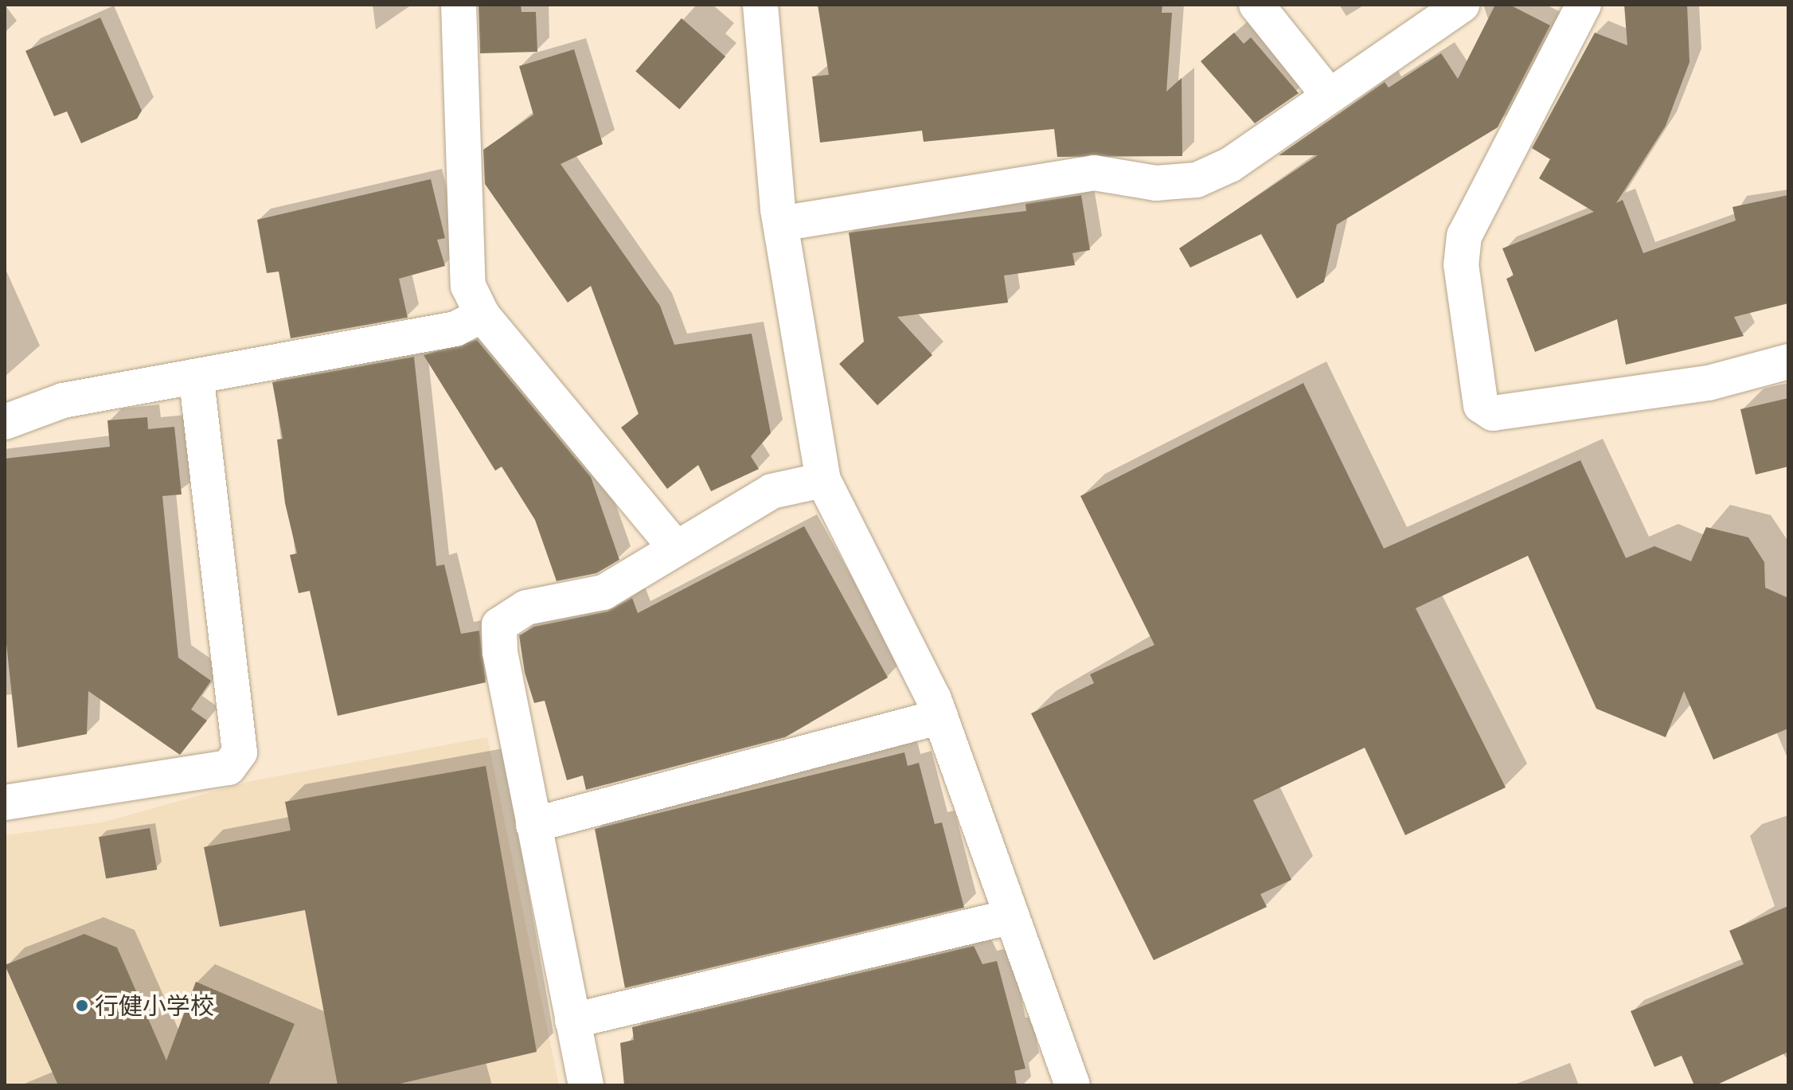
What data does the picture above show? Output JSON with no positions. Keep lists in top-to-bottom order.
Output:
{
  "places": ["行健小学校"]
}
